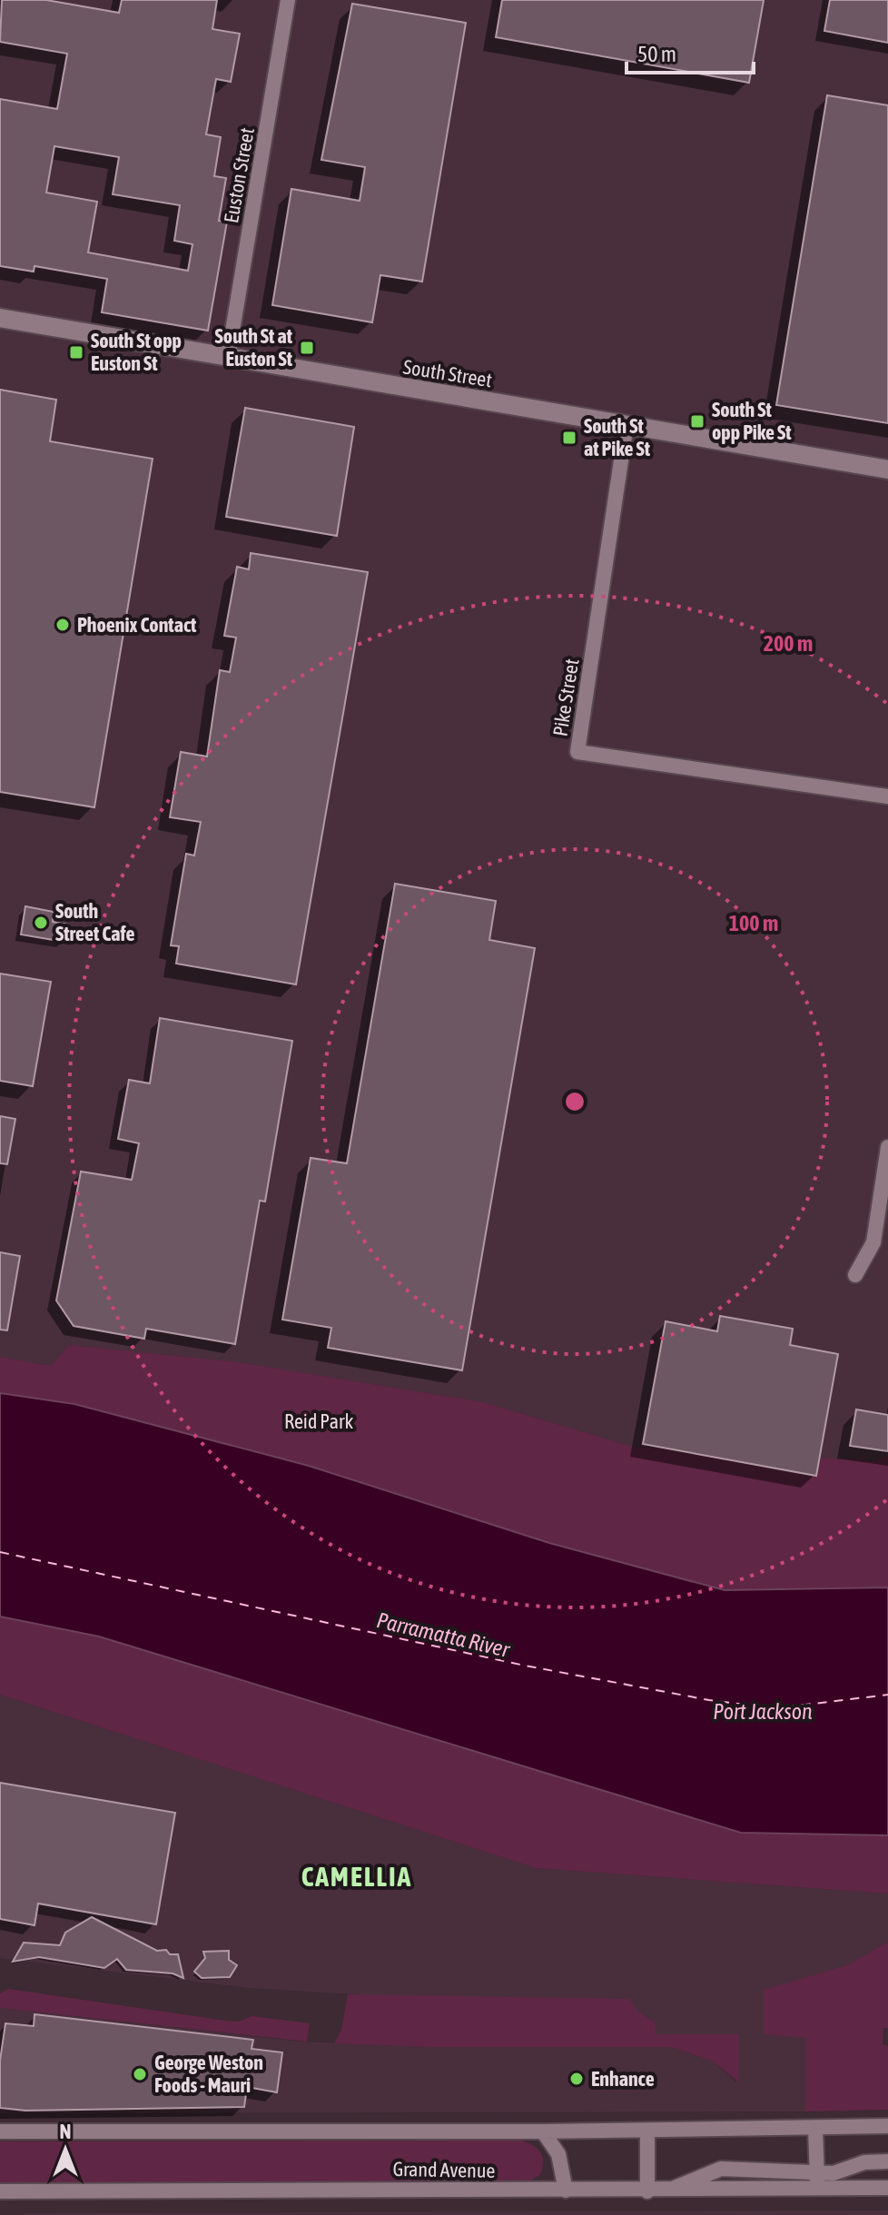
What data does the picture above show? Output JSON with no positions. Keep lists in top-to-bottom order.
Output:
{
  "streets": {
    "street": [
      "Euston Street",
      "South Street",
      "Pike Street",
      "Grand Avenue"
    ]
  },
  "crossings": [
    ["Euston Street", "South Street"],
    ["South Street", "Pike Street"]
  ],
  "districts": ["CAMELLIA"],
  "water": ["Parramatta River", "Port Jackson"],
  "parks": ["Reid Park"],
  "places": {
    "transit": [
      "South St at Euston St",
      "South St opp Euston St",
      "South St opp Pike St",
      "South St at Pike St"
    ],
    "other": [
      "Phoenix Contact",
      "South Street Cafe",
      "George Weston Foods - Mauri",
      "Enhance"
    ]
  },
  "scale_bar": "50 m",
  "north": "top",
  "rings": ["200 m", "100 m"]
}
